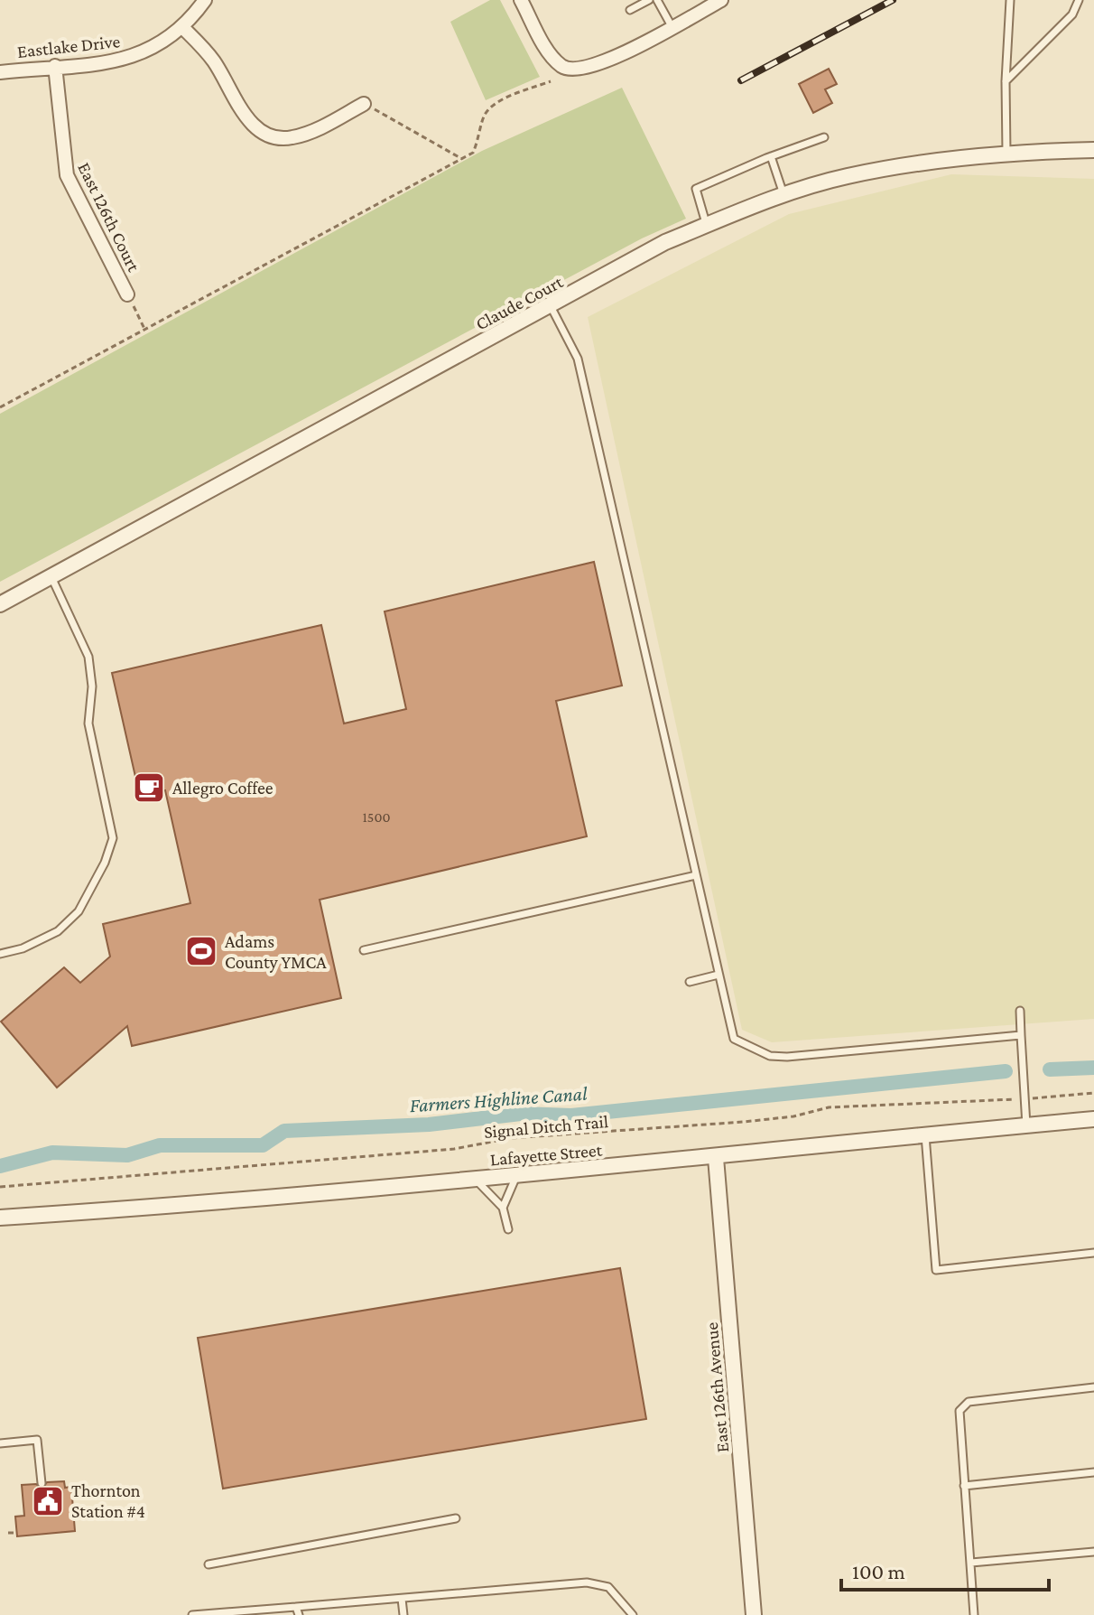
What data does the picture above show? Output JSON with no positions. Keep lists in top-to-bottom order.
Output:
{
  "streets": {
    "street": [
      "Eastlake Drive",
      "East 126th Court",
      "Claude Court",
      "Lafayette Street",
      "East 126th Avenue"
    ],
    "path": ["Signal Ditch Trail"]
  },
  "crossings": [
    ["Eastlake Drive", "East 126th Court"],
    ["Lafayette Street", "East 126th Avenue"]
  ],
  "water": ["Farmers Highline Canal"],
  "places": {
    "cafe": ["Allegro Coffee"],
    "sports": ["Adams County YMCA"],
    "public building": ["Thornton Station #4"]
  },
  "house_numbers": ["1500"],
  "scale_bar": "100 m"
}
